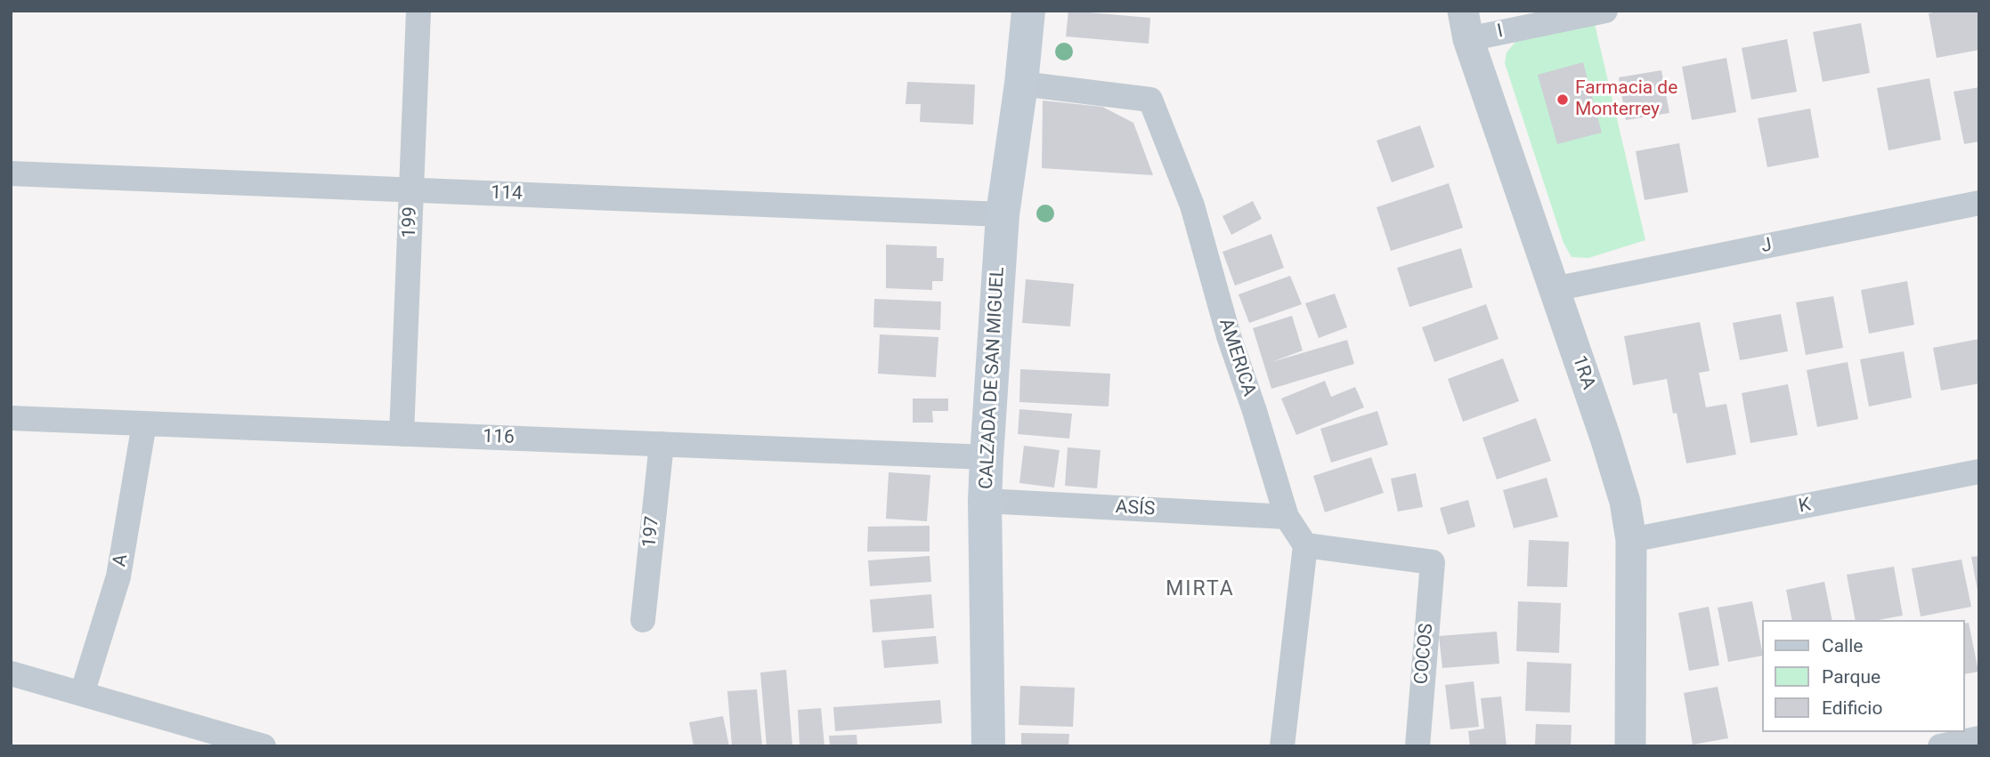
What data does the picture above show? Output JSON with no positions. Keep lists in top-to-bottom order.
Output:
{
  "streets": {
    "main road": ["CALZADA DE SAN MIGUEL"],
    "street": [
      "I",
      "114",
      "199",
      "J",
      "AMERICA",
      "1RA",
      "116",
      "K",
      "ASÍS",
      "197",
      "A",
      "COCOS"
    ]
  },
  "crossings": [
    ["I", "1RA"],
    ["114", "199"],
    ["114", "CALZADA DE SAN MIGUEL"],
    ["199", "116"],
    ["J", "1RA"],
    ["AMERICA", "CALZADA DE SAN MIGUEL"],
    ["AMERICA", "ASÍS"],
    ["AMERICA", "COCOS"],
    ["1RA", "K"],
    ["CALZADA DE SAN MIGUEL", "116"],
    ["CALZADA DE SAN MIGUEL", "ASÍS"],
    ["116", "197"],
    ["116", "A"]
  ],
  "districts": ["MIRTA"],
  "places": ["Farmacia de Monterrey"],
  "legend": ["Calle", "Parque", "Edificio"]
}
